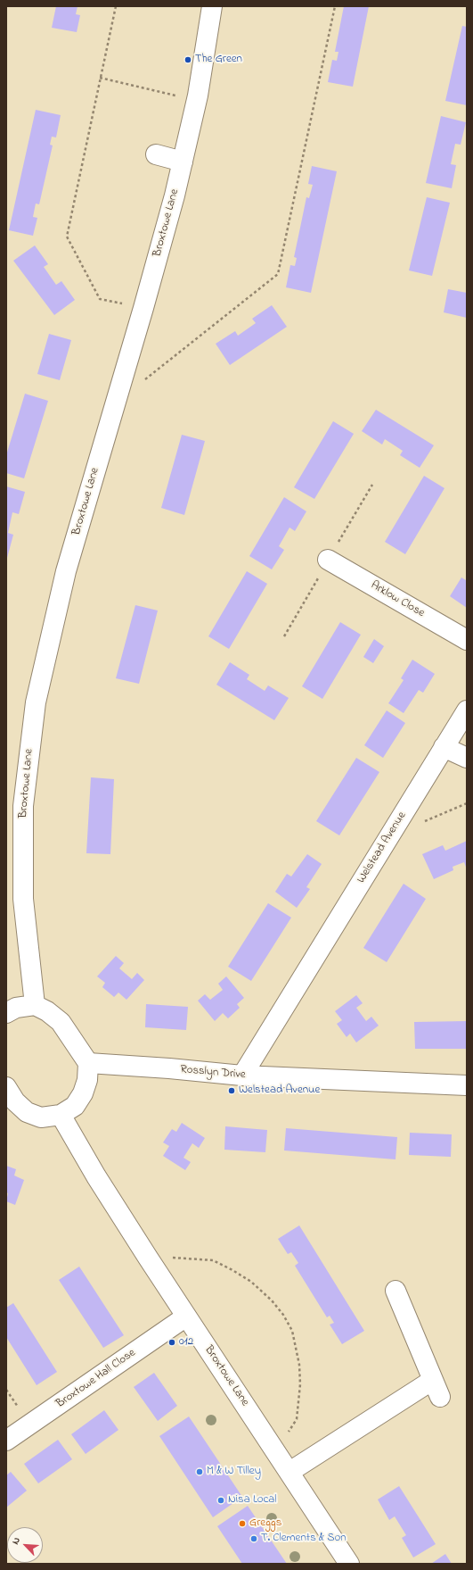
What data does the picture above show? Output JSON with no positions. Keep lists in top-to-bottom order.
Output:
{
  "streets": {
    "main road": [
      "Broxtowe Lane",
      "Arklow Close",
      "Welstead Avenue",
      "Rosslyn Drive",
      "Broxtowe Hall Close"
    ]
  },
  "crossings": [
    ["Broxtowe Lane", "Broxtowe Hall Close"],
    ["Welstead Avenue", "Rosslyn Drive"]
  ],
  "places": [
    "The Green",
    "Welstead Avenue",
    "012",
    "M & W Tilley",
    "Nisa Local",
    "Greggs",
    "T. Clements & Son"
  ],
  "north": "top left"
}
